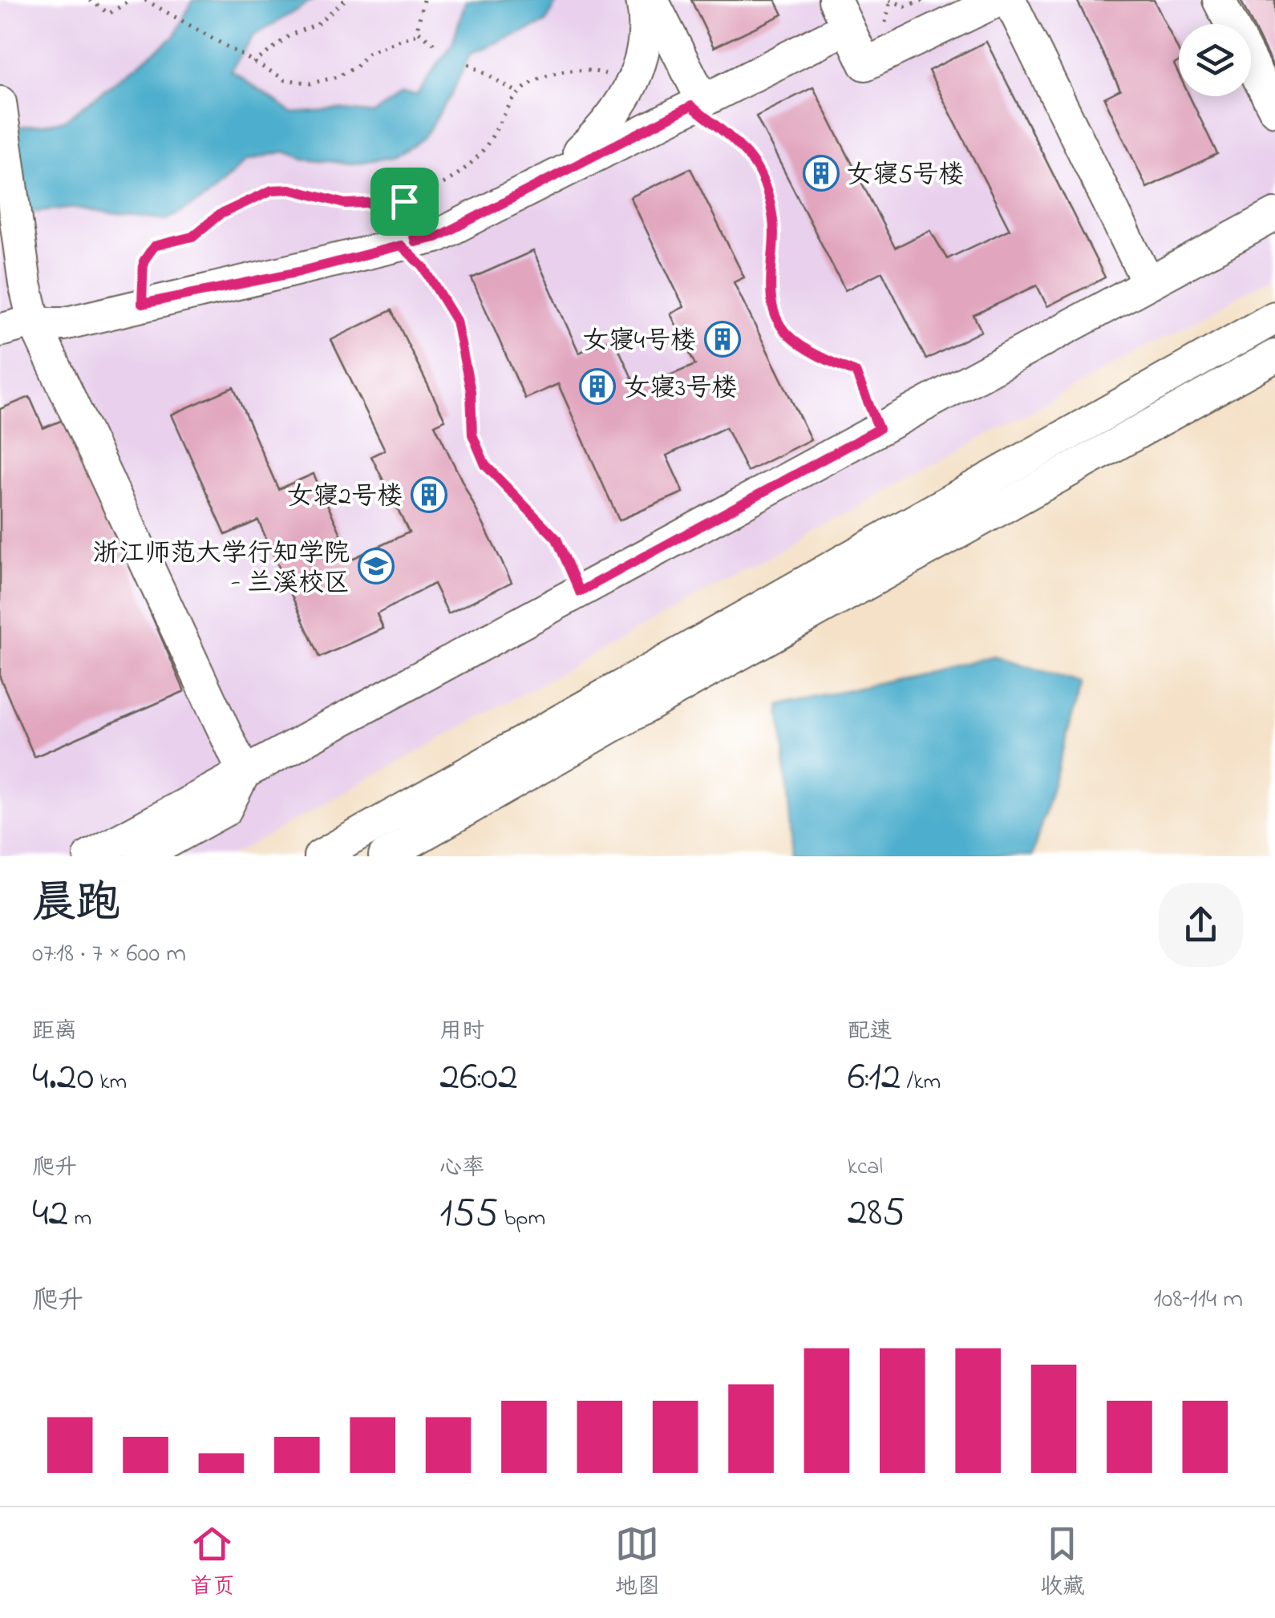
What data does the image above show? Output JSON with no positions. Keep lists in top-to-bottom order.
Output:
{
  "places": {
    "building": [
      "女寝5号楼",
      "女寝4号楼",
      "女寝3号楼",
      "女寝2号楼"
    ],
    "school or university": ["浙江师范大学行知学院 - 兰溪校区"]
  },
  "page": {
    "heading": ["晨跑", "07:18 · 7 × 600 m"],
    "stats": [
      ["距离", "4.20 km"],
      ["用时", "26:02"],
      ["配速", "6:12 /km"],
      ["爬升", "42 m"],
      ["心率", "155 bpm"],
      ["kcal", "285"]
    ],
    "chart": ["爬升", "108–114 m"],
    "tabs": ["首页", "地图", "收藏"]
  }
}
